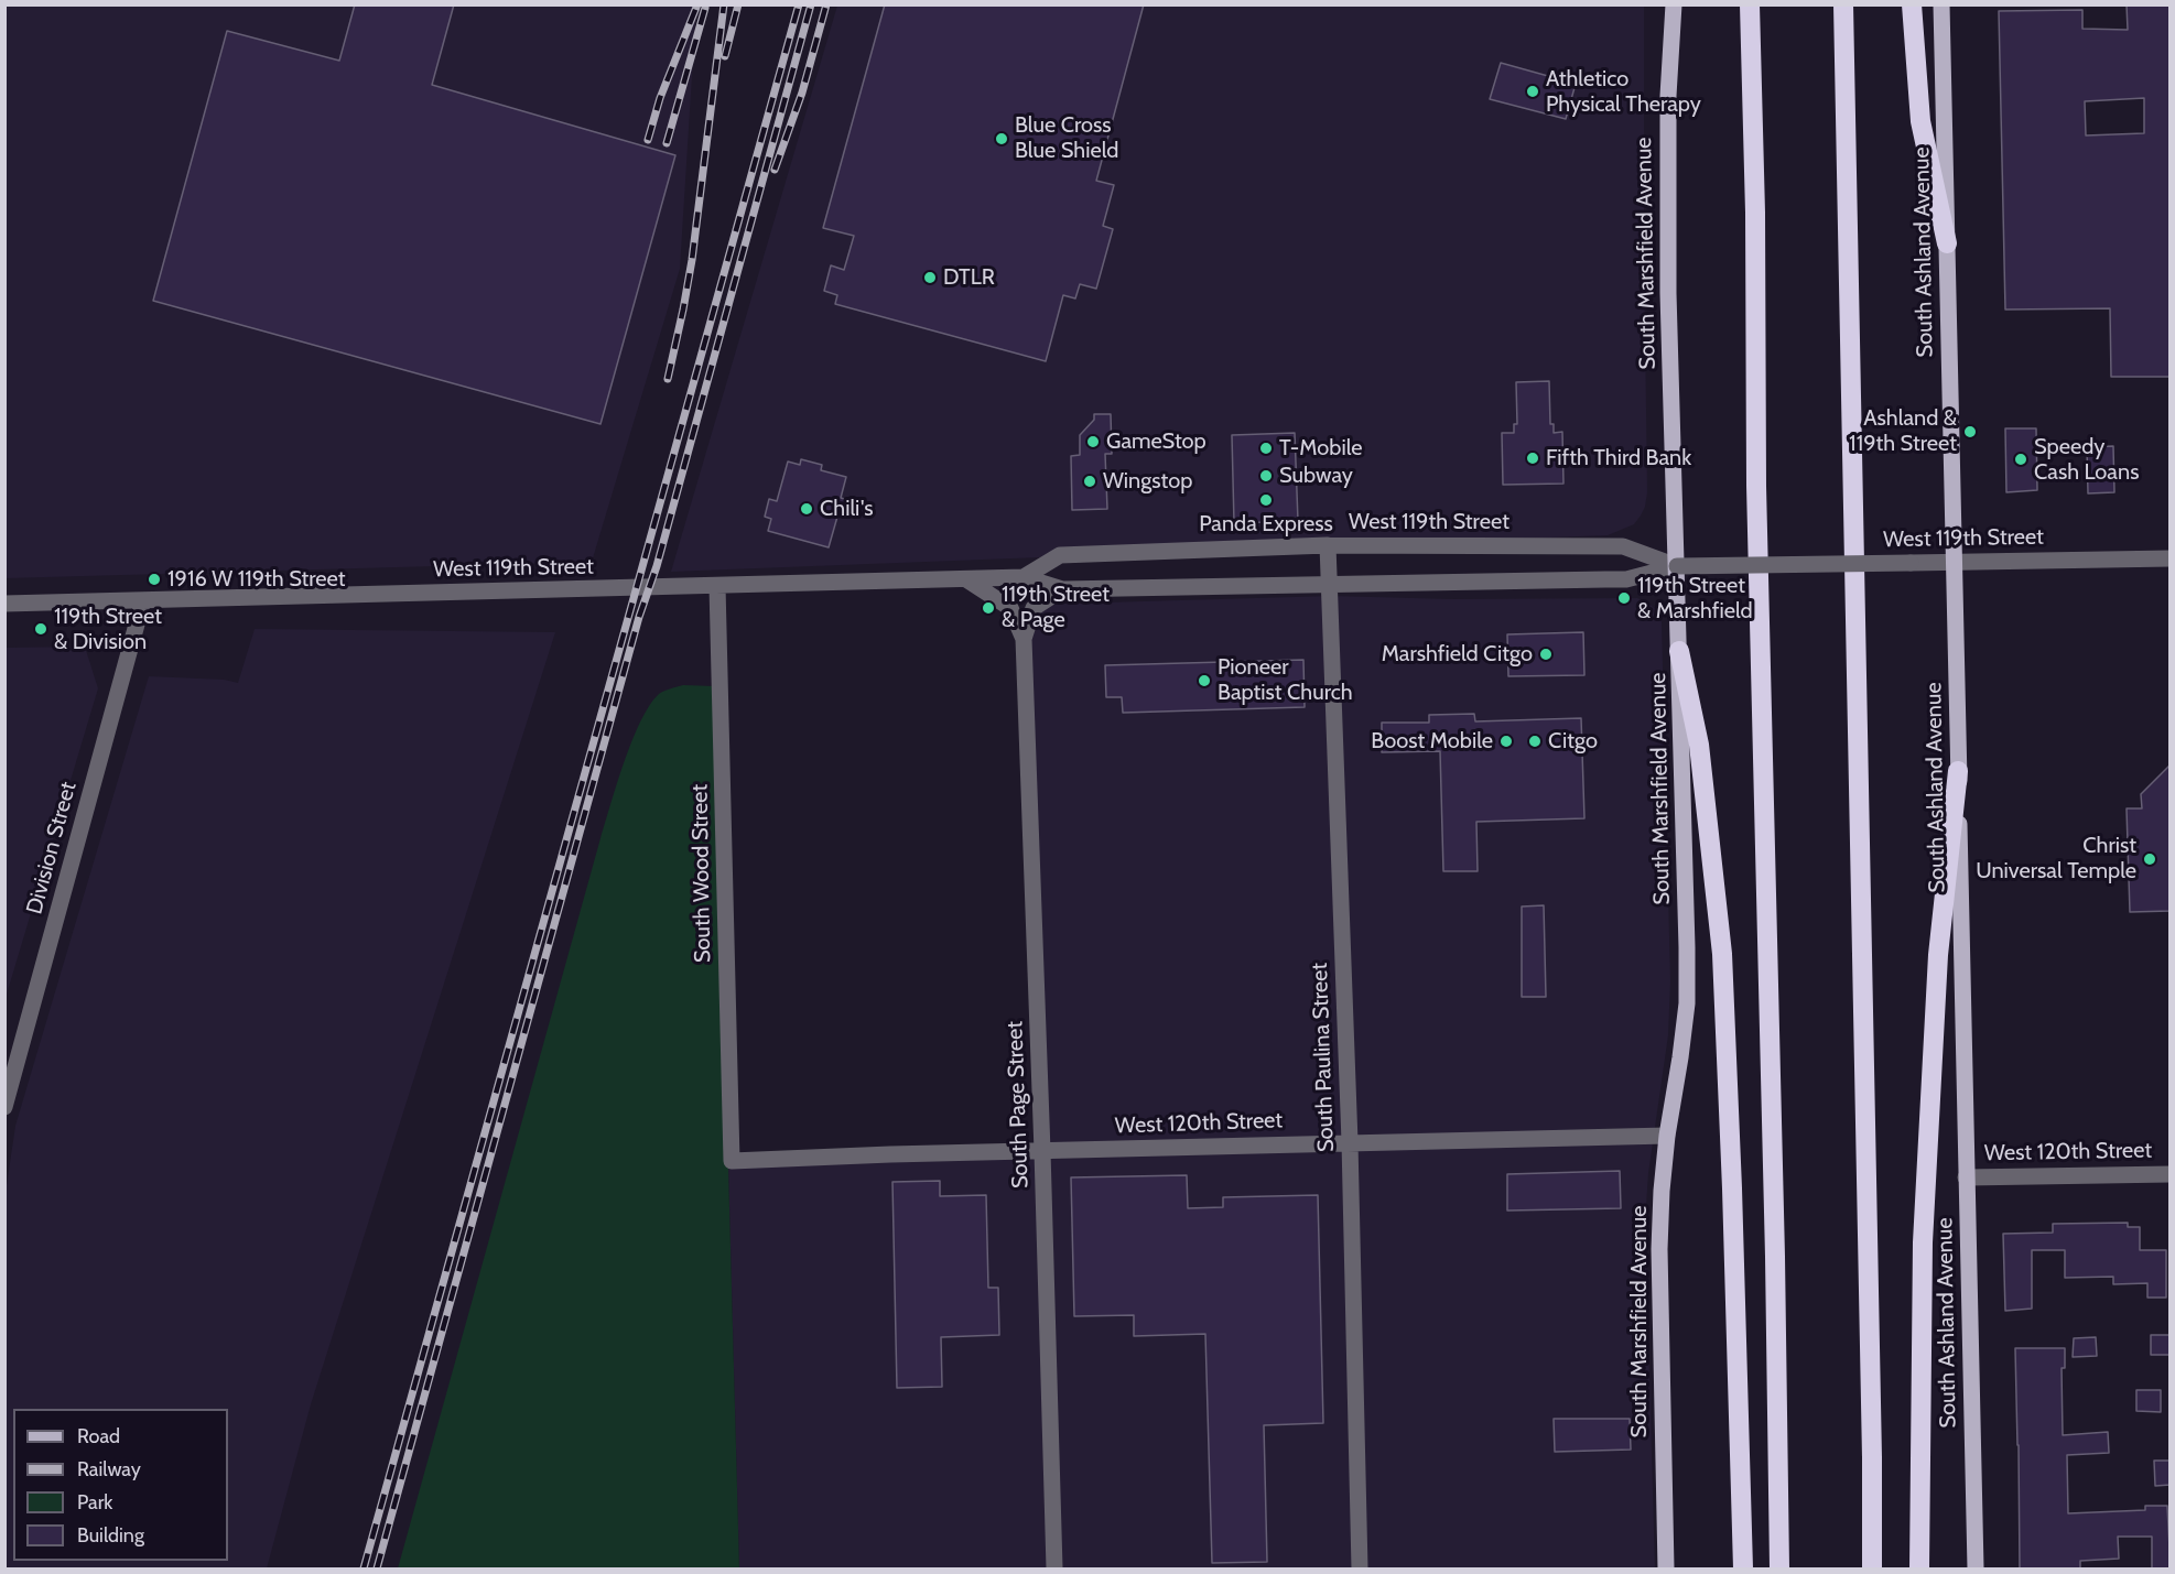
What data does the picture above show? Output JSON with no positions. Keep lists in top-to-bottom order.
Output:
{
  "streets": {
    "main road": ["South Ashland Avenue", "South Marshfield Avenue"],
    "street": [
      "West 119th Street",
      "Division Street",
      "South Wood Street",
      "South Paulina Street",
      "South Page Street",
      "West 120th Street"
    ]
  },
  "crossings": [
    ["South Ashland Avenue", "West 119th Street"],
    ["South Ashland Avenue", "West 120th Street"],
    ["South Marshfield Avenue", "West 119th Street"],
    ["South Marshfield Avenue", "West 120th Street"],
    ["West 119th Street", "Division Street"],
    ["West 119th Street", "South Wood Street"],
    ["West 119th Street", "South Paulina Street"],
    ["West 119th Street", "South Page Street"],
    ["South Wood Street", "West 120th Street"],
    ["South Paulina Street", "West 120th Street"],
    ["South Page Street", "West 120th Street"]
  ],
  "places": [
    "Athletico Physical Therapy",
    "Blue Cross Blue Shield",
    "DTLR",
    "Ashland & 119th Street",
    "GameStop",
    "T-Mobile",
    "Fifth Third Bank",
    "Speedy Cash Loans",
    "Subway",
    "Wingstop",
    "Panda Express",
    "Chili's",
    "1916 W 119th Street",
    "119th Street & Marshfield",
    "119th Street & Page",
    "119th Street & Division",
    "Marshfield Citgo",
    "Pioneer Baptist Church",
    "Boost Mobile",
    "Citgo",
    "Christ Universal Temple"
  ],
  "legend": [
    "Road",
    "Railway",
    "Park",
    "Building"
  ]
}
